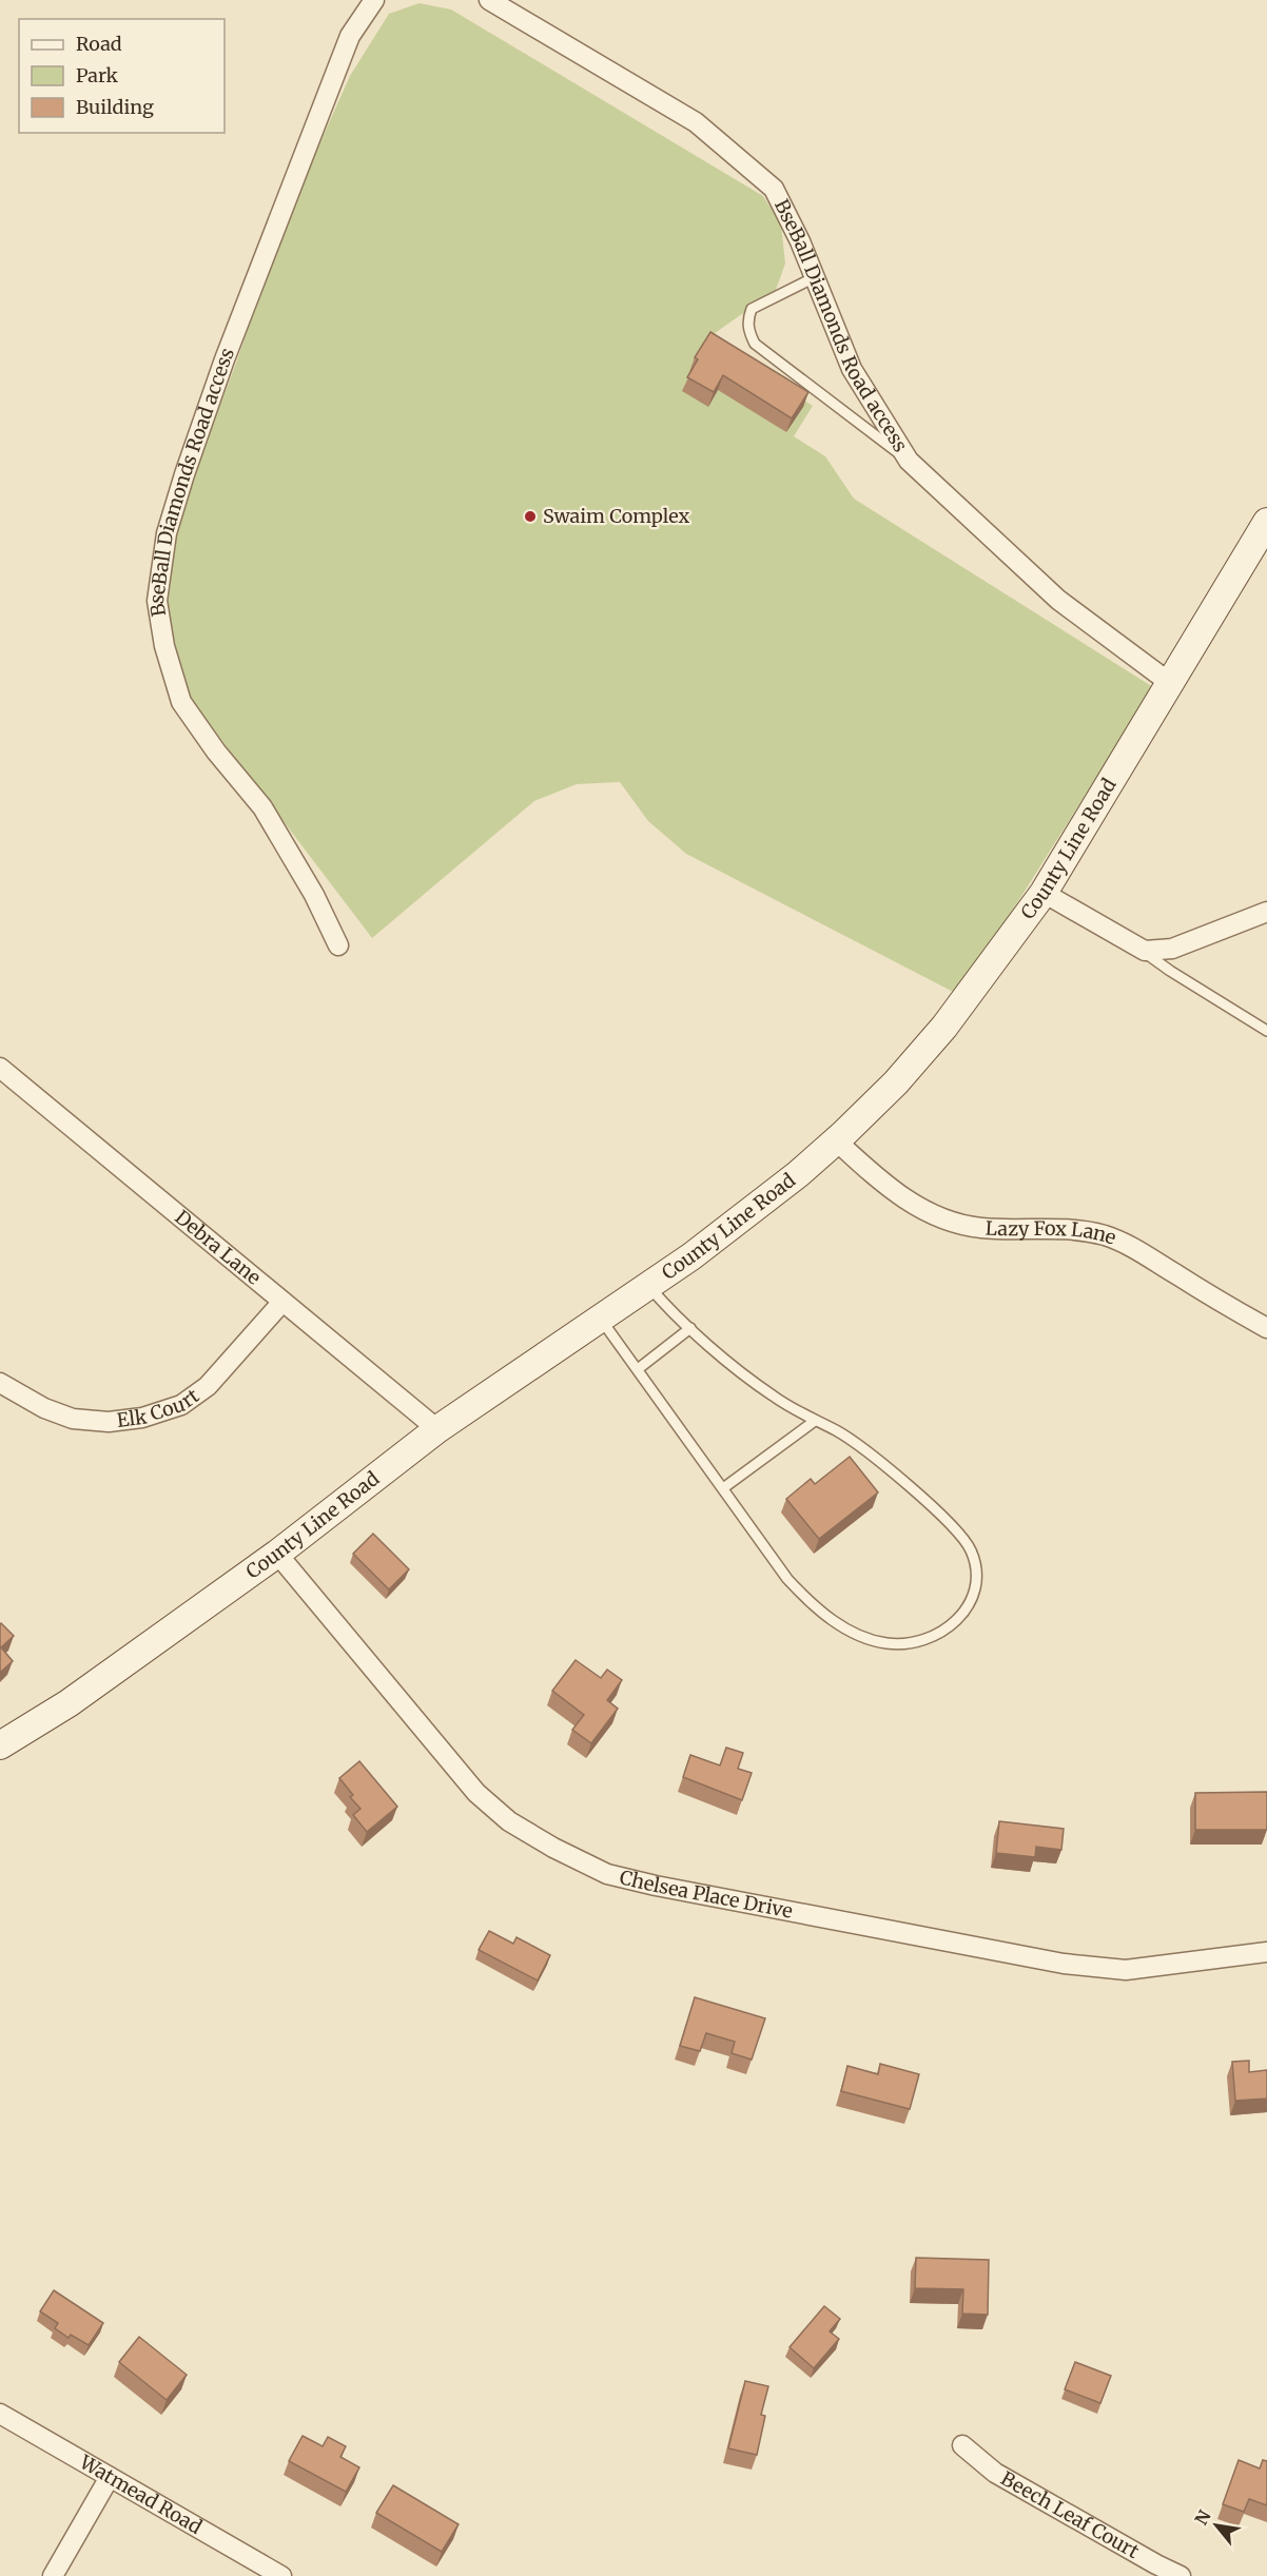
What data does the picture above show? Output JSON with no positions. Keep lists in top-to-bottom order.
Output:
{
  "streets": {
    "street": [
      "BseBall Diamonds Road access",
      "County Line Road",
      "Lazy Fox Lane",
      "Debra Lane",
      "Elk Court",
      "Chelsea Place Drive",
      "Watmead Road",
      "Beech Leaf Court"
    ]
  },
  "crossings": [
    ["BseBall Diamonds Road access", "County Line Road"],
    ["County Line Road", "Lazy Fox Lane"],
    ["County Line Road", "Debra Lane"],
    ["County Line Road", "Chelsea Place Drive"],
    ["Debra Lane", "Elk Court"]
  ],
  "places": ["Swaim Complex"],
  "legend": ["Road", "Park", "Building"],
  "north": "top left"
}
